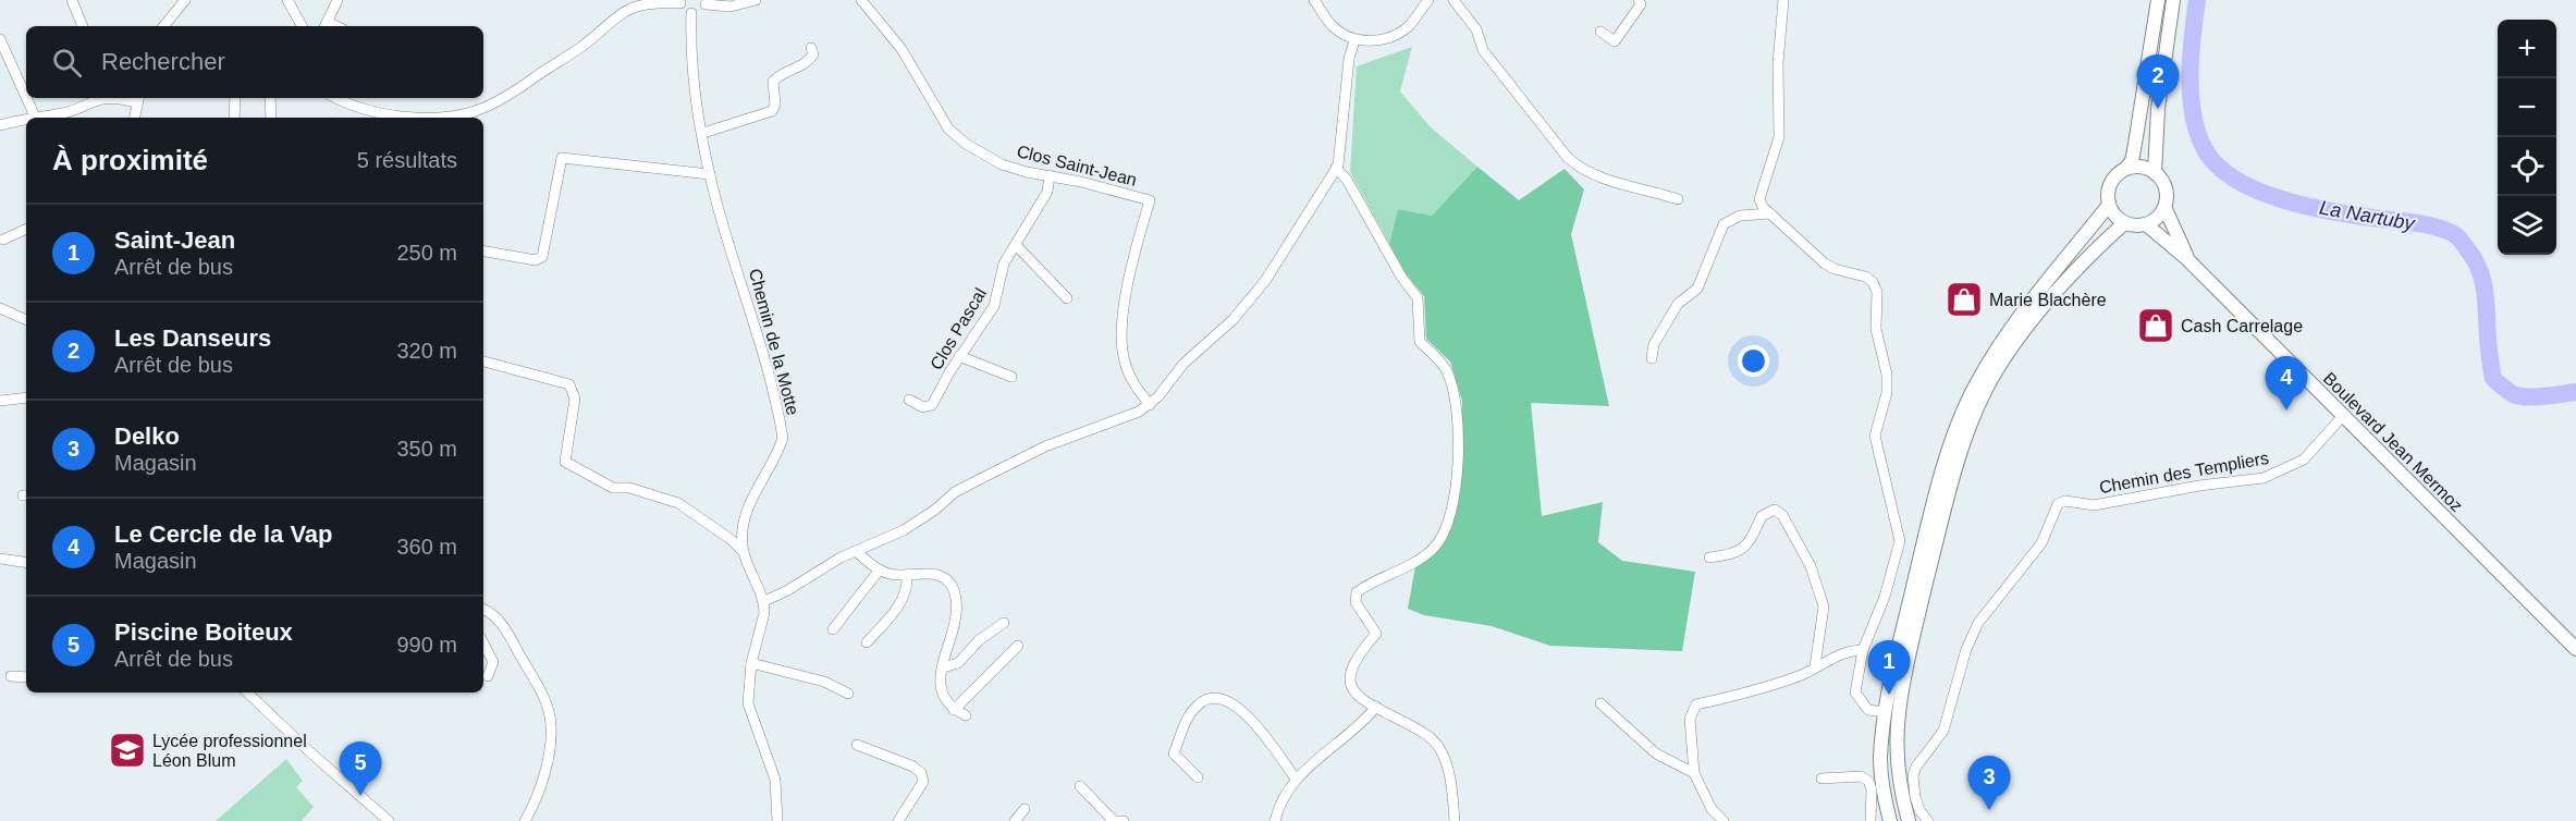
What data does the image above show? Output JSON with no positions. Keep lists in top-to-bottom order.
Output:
{
  "streets": {
    "main road": ["Boulevard Jean Mermoz"],
    "street": [
      "Clos Saint-Jean",
      "Clos Pascal",
      "Chemin de la Motte",
      "Chemin des Templiers"
    ]
  },
  "crossings": [
    ["Clos Saint-Jean", "Clos Pascal"],
    ["Boulevard Jean Mermoz", "Chemin des Templiers"]
  ],
  "water": ["La Nartuby"],
  "places": {
    "shop": ["Marie Blachère", "Cash Carrelage"],
    "school or university": ["Lycée professionnel Léon Blum"]
  },
  "page": {
    "map_buttons": ["+", "−"],
    "search": "Rechercher",
    "pins": [
      "2",
      "4",
      "1",
      "5",
      "3"
    ],
    "heading": ["À proximité", "5 résultats"],
    "list": [
      {
        "mark": "1",
        "name": "Saint-Jean",
        "note": "Arrêt de bus",
        "value": "250 m"
      },
      {
        "mark": "2",
        "name": "Les Danseurs",
        "note": "Arrêt de bus",
        "value": "320 m"
      },
      {
        "mark": "3",
        "name": "Delko",
        "note": "Magasin",
        "value": "350 m"
      },
      {
        "mark": "4",
        "name": "Le Cercle de la Vap",
        "note": "Magasin",
        "value": "360 m"
      },
      {
        "mark": "5",
        "name": "Piscine Boiteux",
        "note": "Arrêt de bus",
        "value": "990 m"
      }
    ]
  }
}
